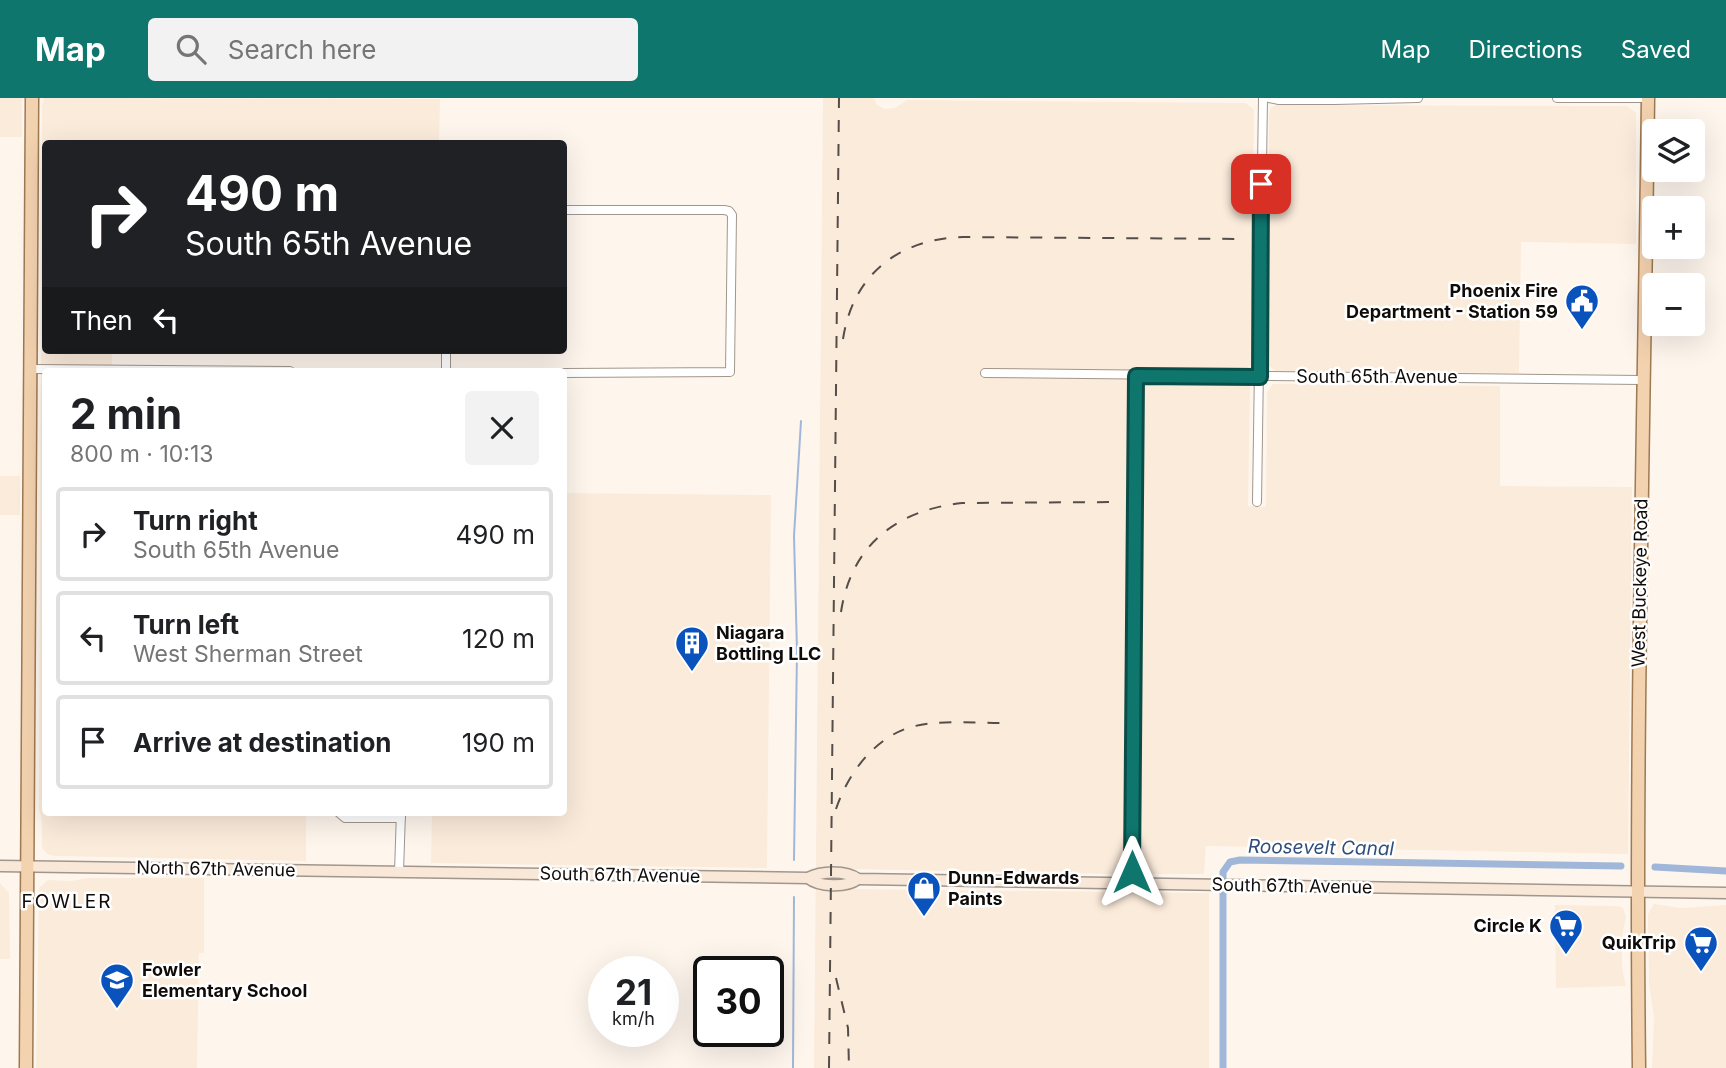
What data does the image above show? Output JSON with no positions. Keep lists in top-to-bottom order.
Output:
{
  "streets": {
    "main road": ["West Buckeye Road", "North 67th Avenue", "South 67th Avenue"],
    "street": ["South 65th Avenue"]
  },
  "crossings": [
    ["South 65th Avenue", "West Buckeye Road"],
    ["West Buckeye Road", "South 67th Avenue"],
    ["North 67th Avenue", "South 67th Avenue"]
  ],
  "districts": ["FOWLER"],
  "water": ["Roosevelt Canal"],
  "places": {
    "public building": ["Phoenix Fire Department - Station 59"],
    "building": ["Niagara Bottling LLC"],
    "shop": ["Dunn-Edwards Paints"],
    "supermarket": ["Circle K", "QuikTrip"],
    "school or university": ["Fowler Elementary School"]
  },
  "page": {
    "header": "Map",
    "search": "Search here",
    "nav": ["Map", "Directions", "Saved"],
    "map_buttons": ["+", "−"],
    "turn": ["490 m", "South 65th Avenue"],
    "then": "Then",
    "heading": ["2 min", "800 m · 10:13"],
    "list": [
      {
        "name": "Turn right",
        "note": "South 65th Avenue",
        "value": "490 m"
      },
      {
        "name": "Turn left",
        "note": "West Sherman Street",
        "value": "120 m"
      },
      {
        "name": "Arrive at destination",
        "value": "190 m"
      }
    ],
    "speed": "21 km/h",
    "limit": "30"
  }
}
